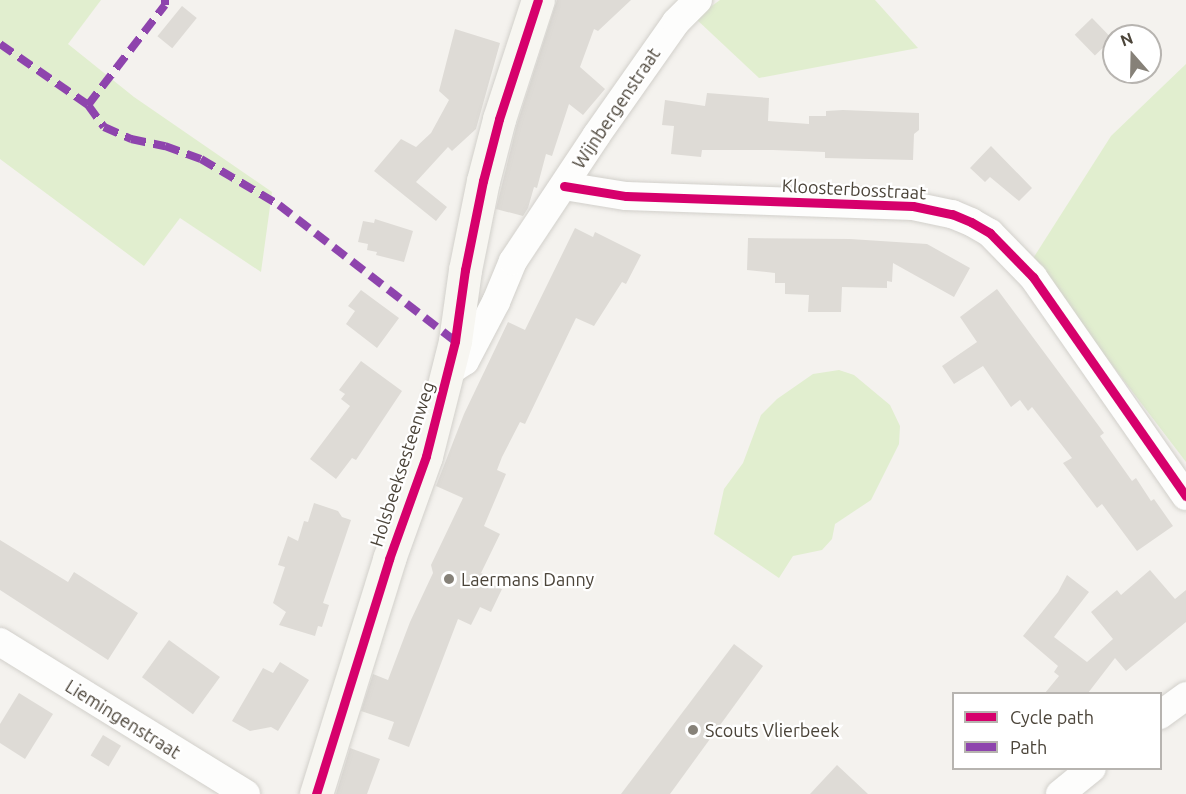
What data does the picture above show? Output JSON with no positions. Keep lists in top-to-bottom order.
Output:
{
  "streets": {
    "street": [
      "Wijnbergenstraat",
      "Kloosterbosstraat",
      "Holsbeeksesteenweg",
      "Liemingenstraat"
    ]
  },
  "crossings": [
    ["Wijnbergenstraat", "Kloosterbosstraat"],
    ["Wijnbergenstraat", "Holsbeeksesteenweg"]
  ],
  "places": ["Laermans Danny", "Scouts Vlierbeek"],
  "legend": ["Cycle path", "Path"],
  "north": "top"
}
